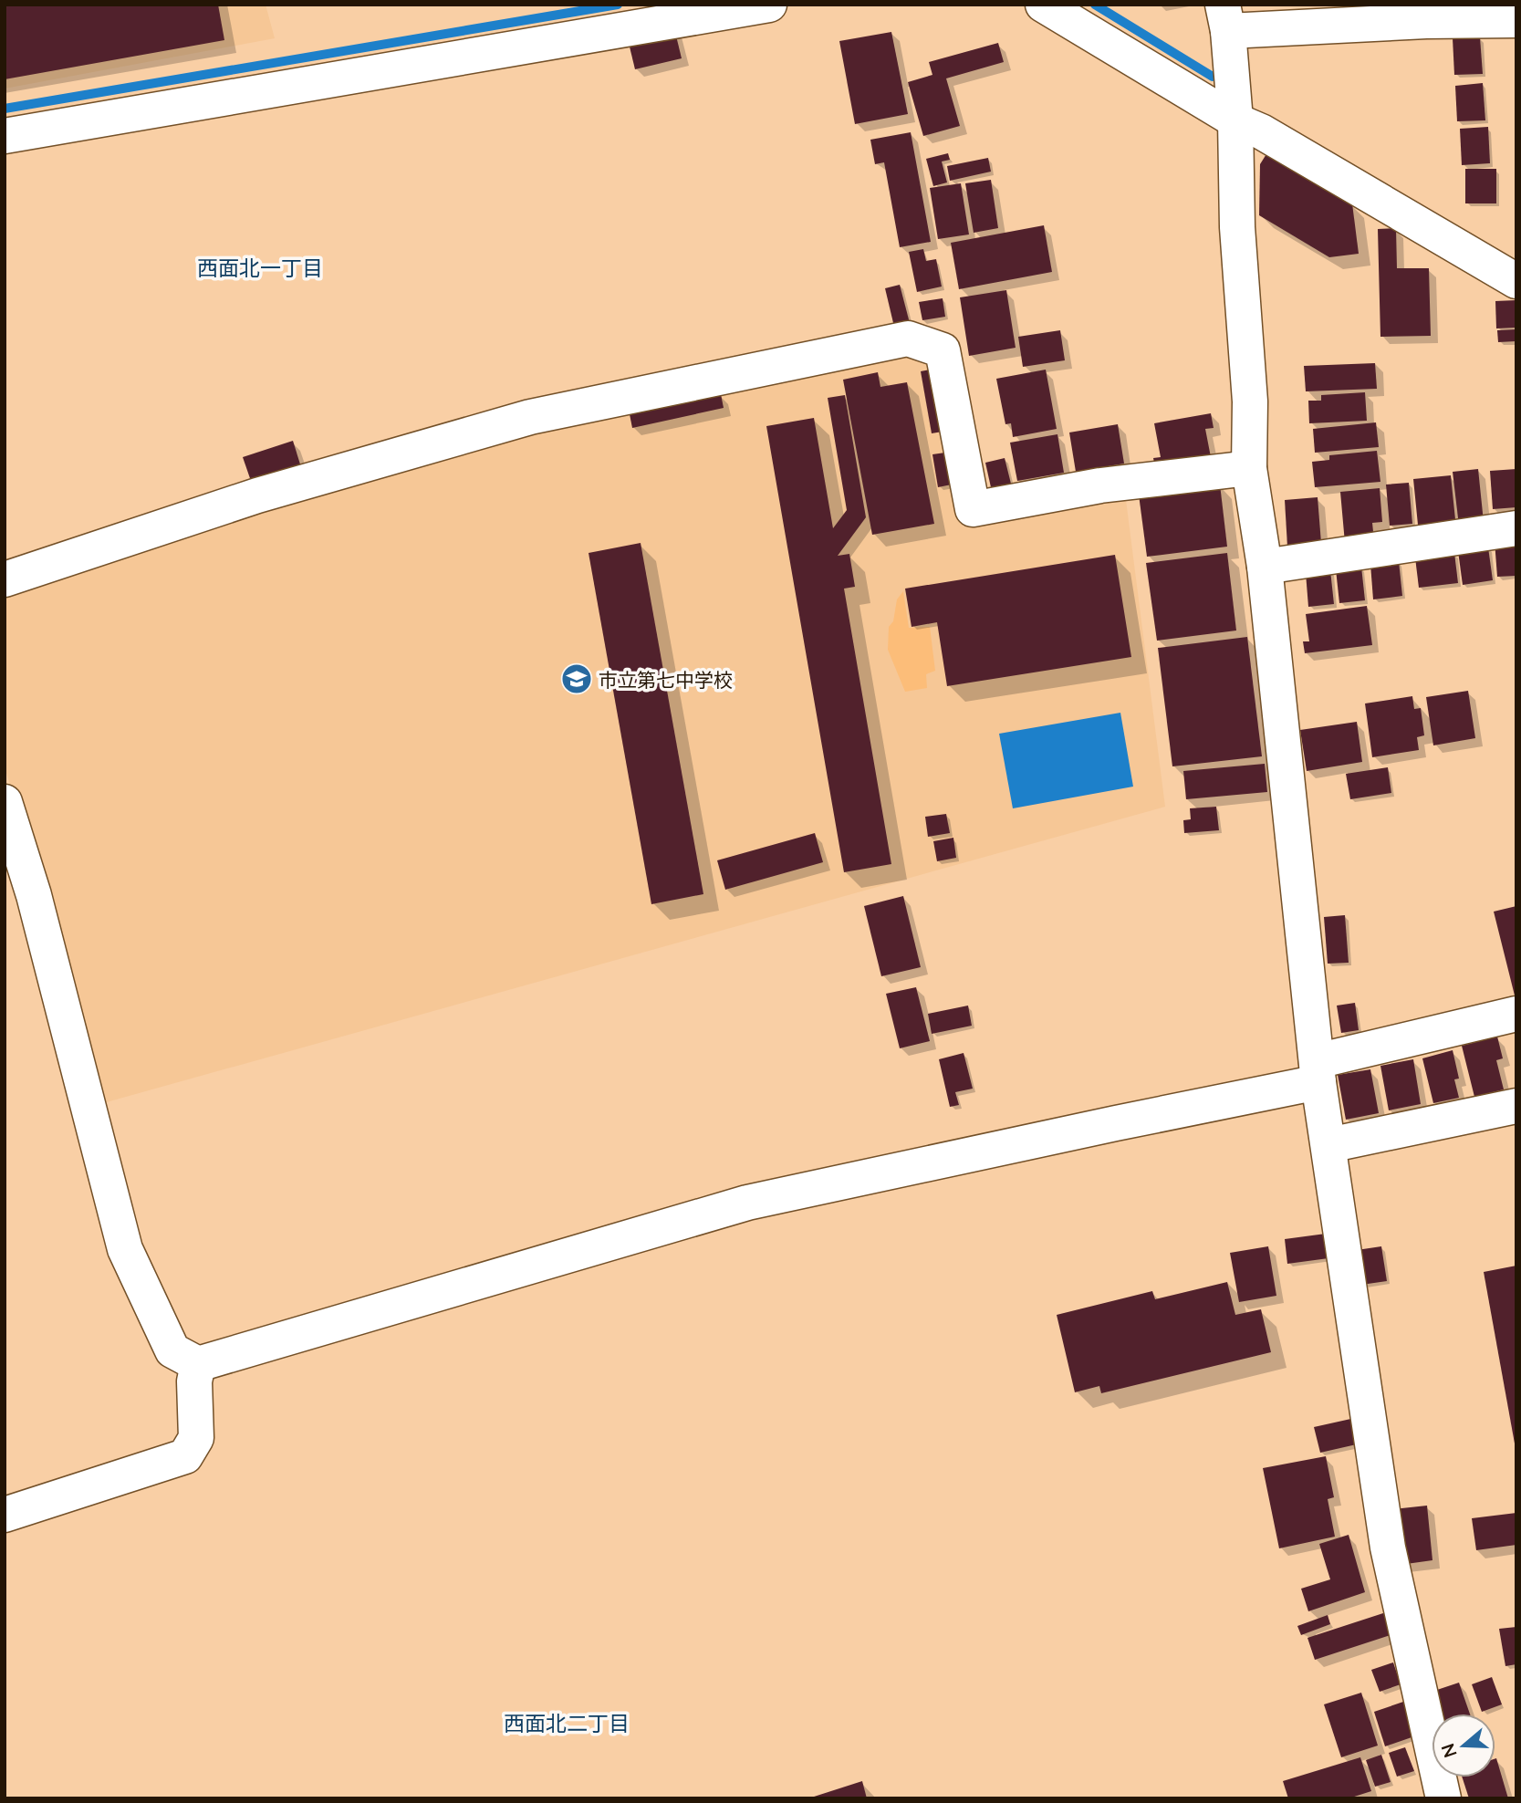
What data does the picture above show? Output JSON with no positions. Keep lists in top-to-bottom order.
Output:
{
  "districts": ["西面北一丁目", "西面北二丁目"],
  "places": {
    "school or university": ["市立第七中学校"]
  },
  "north": "left"
}
